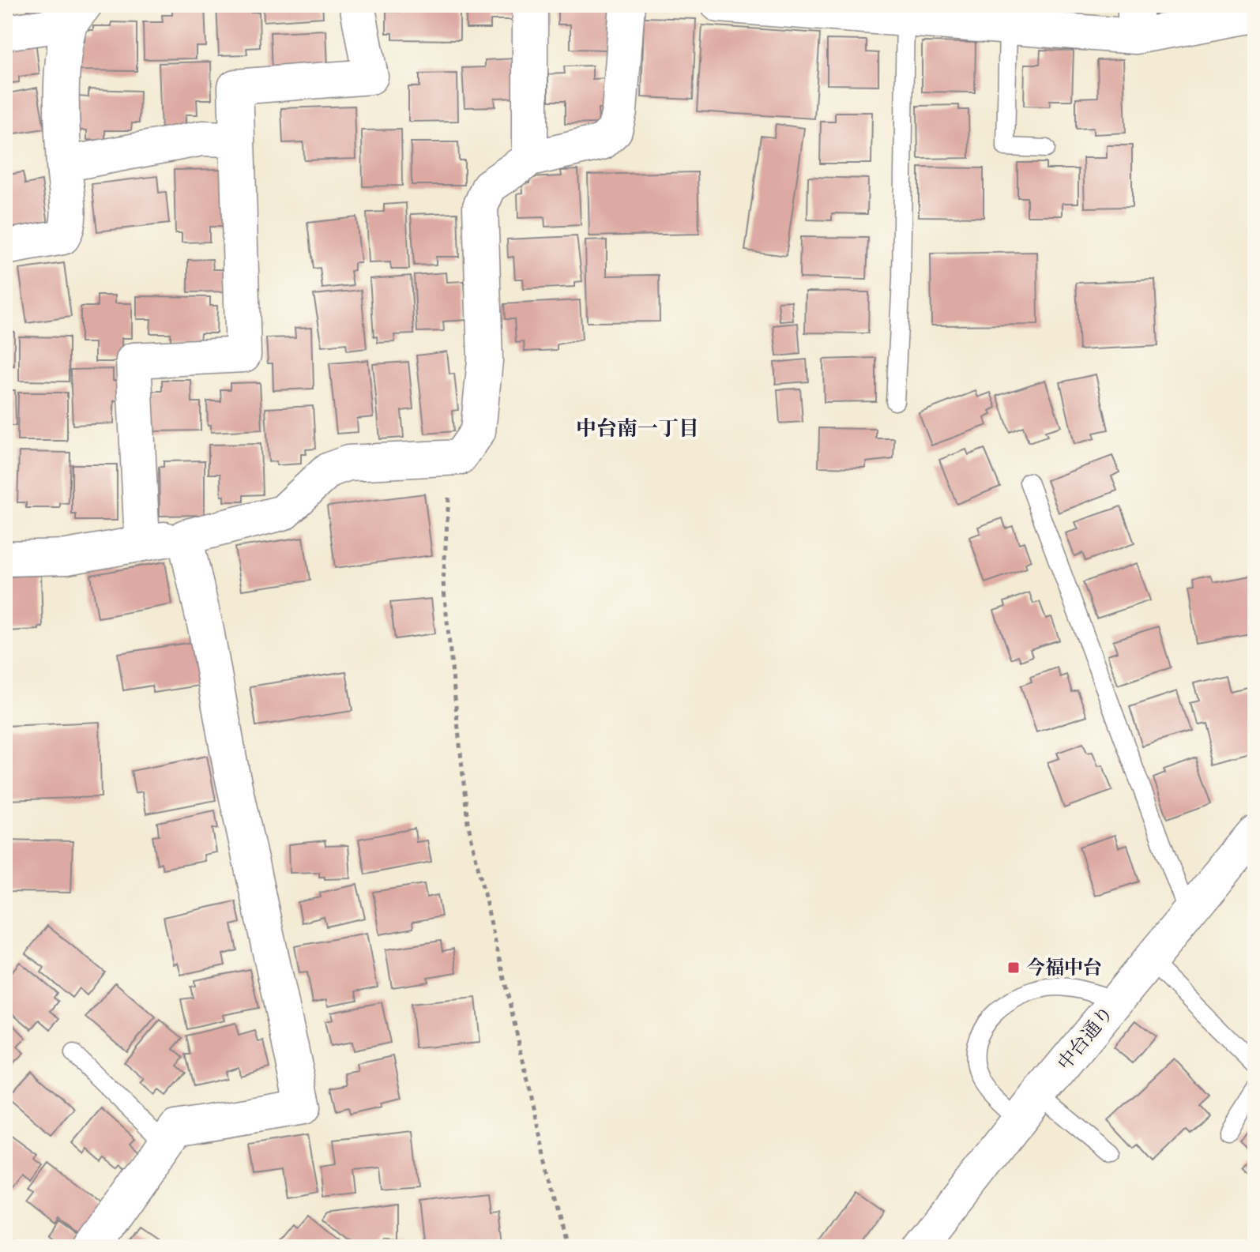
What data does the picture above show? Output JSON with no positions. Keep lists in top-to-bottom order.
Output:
{
  "streets": {
    "street": ["中台通り"]
  },
  "districts": ["中台南一丁目"],
  "places": {
    "transit": ["今福中台"]
  }
}
